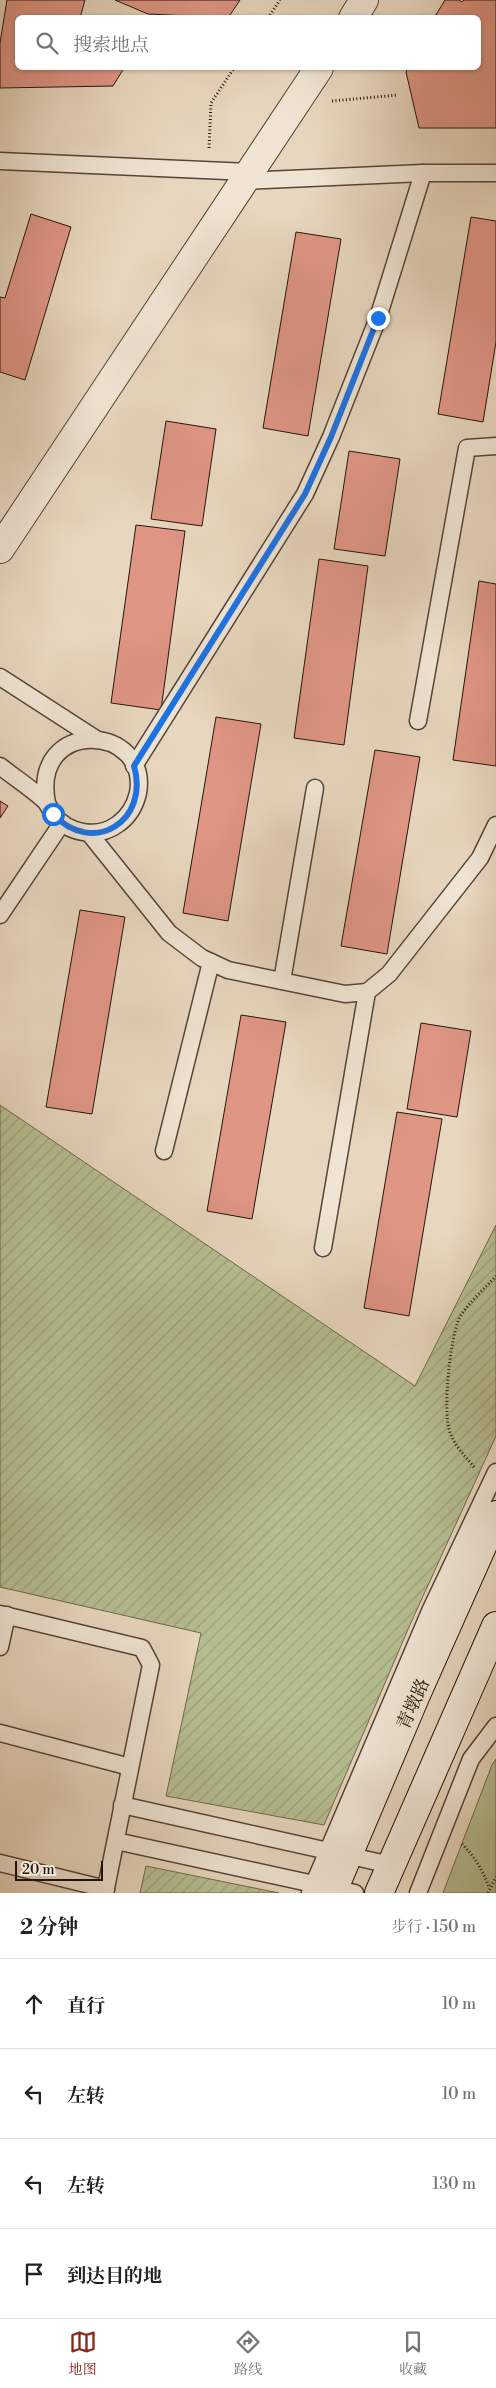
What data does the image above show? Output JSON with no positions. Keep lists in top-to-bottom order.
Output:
{
  "streets": {
    "main road": ["青墩路"]
  },
  "scale_bar": "20 m",
  "page": {
    "search": "搜索地点",
    "scale": "20 m",
    "heading": ["2 分钟", "步行 · 150 m"],
    "list": [
      ["直行", "10 m"],
      ["左转", "10 m"],
      ["左转", "130 m"],
      "到达目的地"
    ],
    "nav": ["地图", "路线", "收藏"]
  }
}
